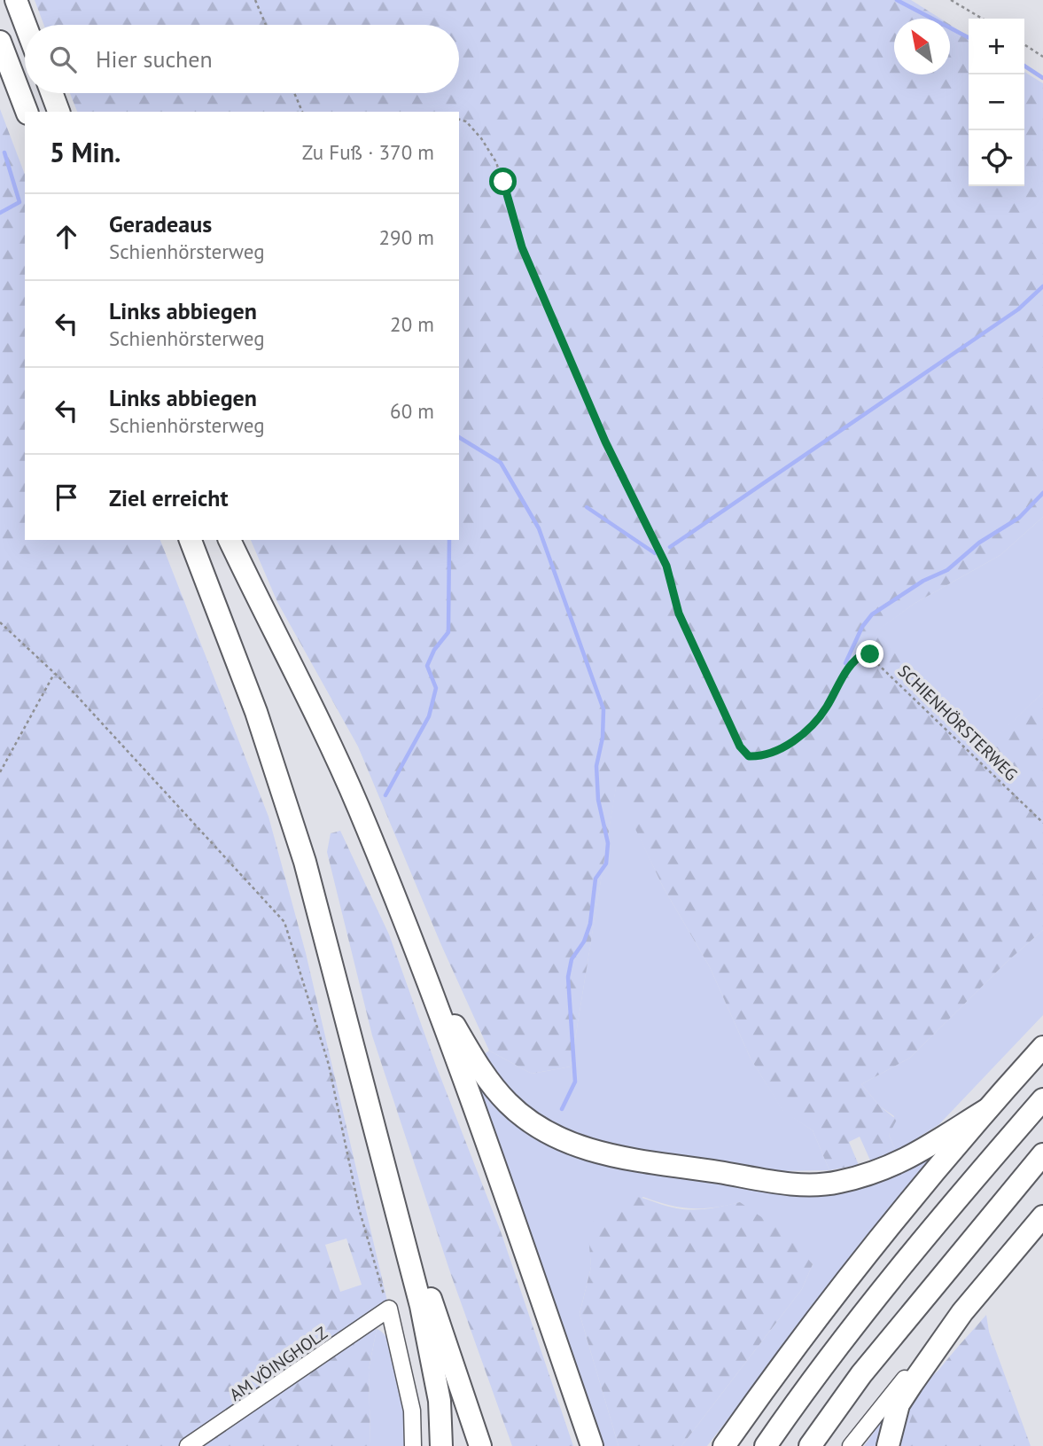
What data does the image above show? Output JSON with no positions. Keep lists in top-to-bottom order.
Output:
{
  "streets": {
    "street": ["AM VÖINGHOLZ"],
    "path": ["SCHIENHÖRSTERWEG"]
  },
  "north": "top left",
  "page": {
    "map_buttons": ["+", "−"],
    "search": "Hier suchen",
    "heading": ["5 Min.", "Zu Fuß · 370 m"],
    "list": [
      ["Geradeaus", "Schienhörsterweg", "290 m"],
      ["Links abbiegen", "Schienhörsterweg", "20 m"],
      ["Links abbiegen", "Schienhörsterweg", "60 m"],
      "Ziel erreicht"
    ]
  }
}
